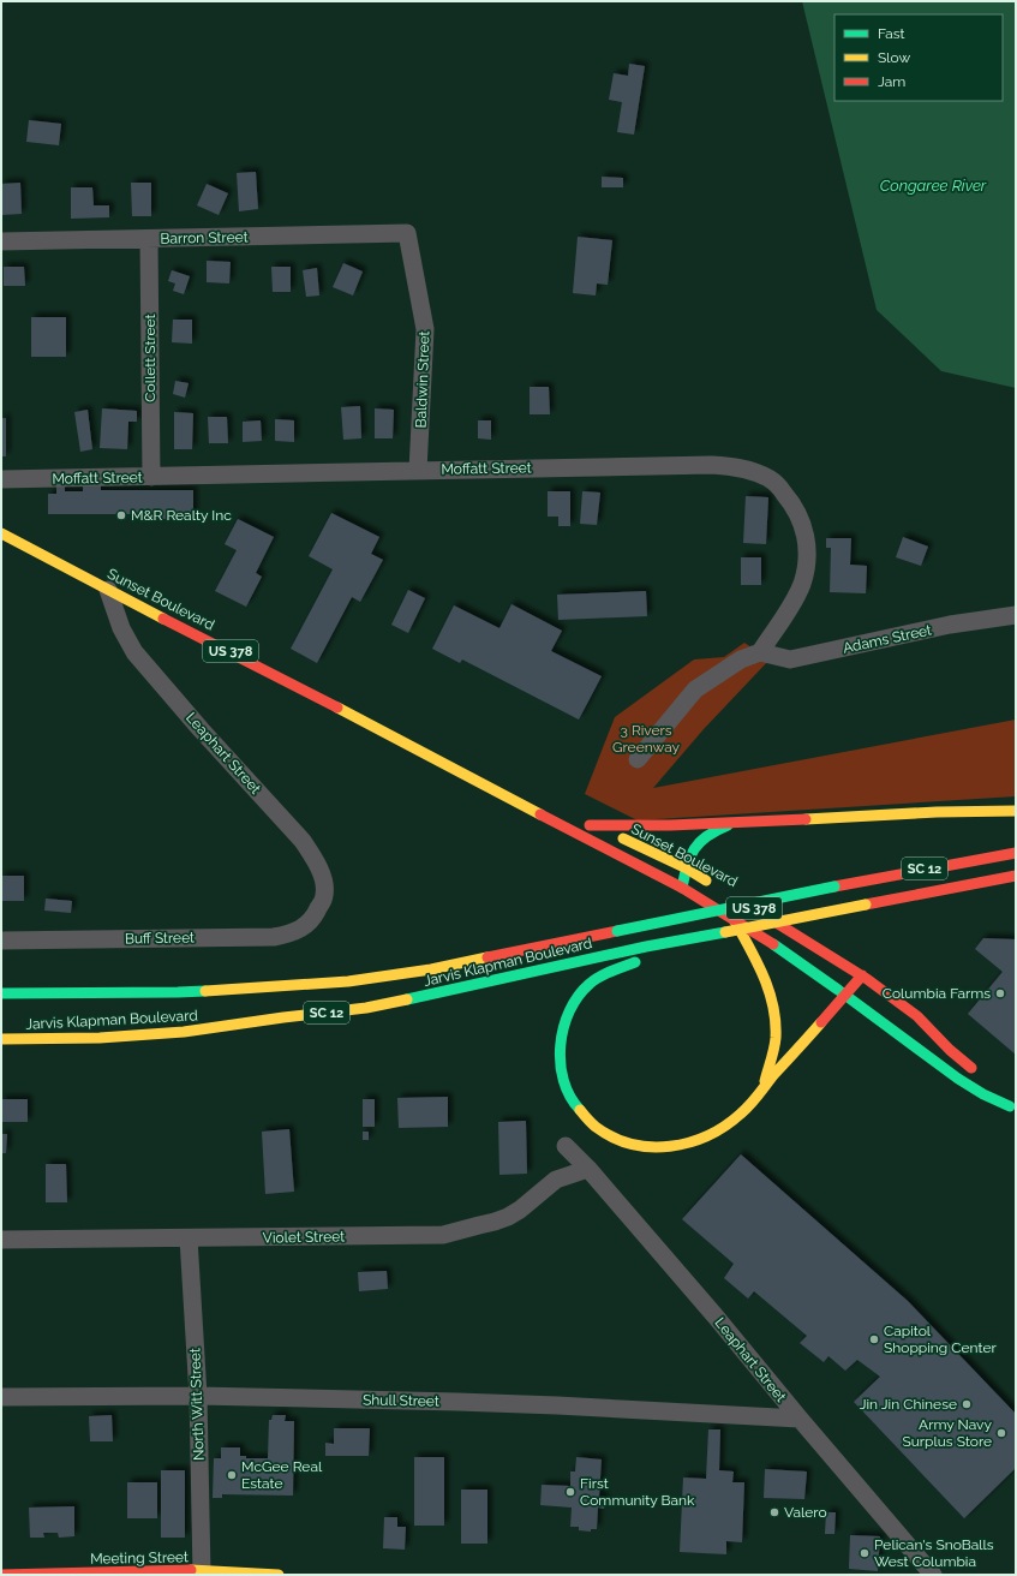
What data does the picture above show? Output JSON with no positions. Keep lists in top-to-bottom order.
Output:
{
  "streets": {
    "main road": [
      "Sunset Boulevard",
      "US 378",
      "SC 12",
      "Jarvis Klapman Boulevard",
      "Meeting Street"
    ],
    "street": [
      "Barron Street",
      "Collett Street",
      "Baldwin Street",
      "Moffatt Street",
      "Adams Street",
      "Leaphart Street",
      "Buff Street",
      "Violet Street",
      "Shull Street",
      "North Witt Street"
    ]
  },
  "crossings": [
    ["Barron Street", "Collett Street"],
    ["Barron Street", "Baldwin Street"],
    ["Collett Street", "Moffatt Street"],
    ["Baldwin Street", "Moffatt Street"],
    ["Moffatt Street", "Adams Street"],
    ["Sunset Boulevard", "Leaphart Street"],
    ["Leaphart Street", "Buff Street"],
    ["Leaphart Street", "Violet Street"],
    ["Leaphart Street", "Shull Street"],
    ["Violet Street", "North Witt Street"],
    ["Shull Street", "North Witt Street"],
    ["North Witt Street", "Meeting Street"]
  ],
  "water": ["Congaree River"],
  "parks": ["3 Rivers Greenway"],
  "places": [
    "M&R Realty Inc",
    "Columbia Farms",
    "Capitol Shopping Center",
    "Jin Jin Chinese",
    "Army Navy Surplus Store",
    "McGee Real Estate",
    "First Community Bank",
    "Valero",
    "Pelican's SnoBalls West Columbia"
  ],
  "legend": ["Fast", "Slow", "Jam"]
}
